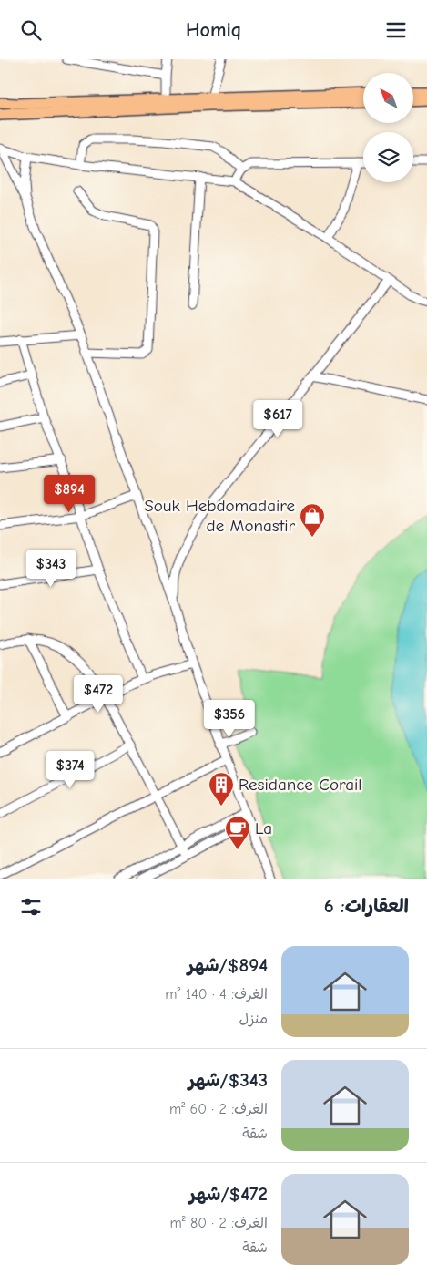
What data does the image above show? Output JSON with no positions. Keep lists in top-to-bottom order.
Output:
{
  "places": {
    "shop": ["Souk Hebdomadaire de Monastir"],
    "building": ["Residance Corail"],
    "cafe": ["La"]
  },
  "north": "top left",
  "page": {
    "header": "Homiq",
    "price": [
      "$617",
      "$894",
      "$343",
      "$472",
      "$356",
      "$374"
    ],
    "heading": "العقارات: 6",
    "list": [
      {
        "name": "$894/شهر",
        "note": "الغرف: 4 · 140 m² · منزل"
      },
      {
        "name": "$343/شهر",
        "note": "الغرف: 2 · 60 m² · شقة"
      },
      {
        "name": "$472/شهر",
        "note": "الغرف: 2 · 80 m² · شقة"
      }
    ]
  }
}
